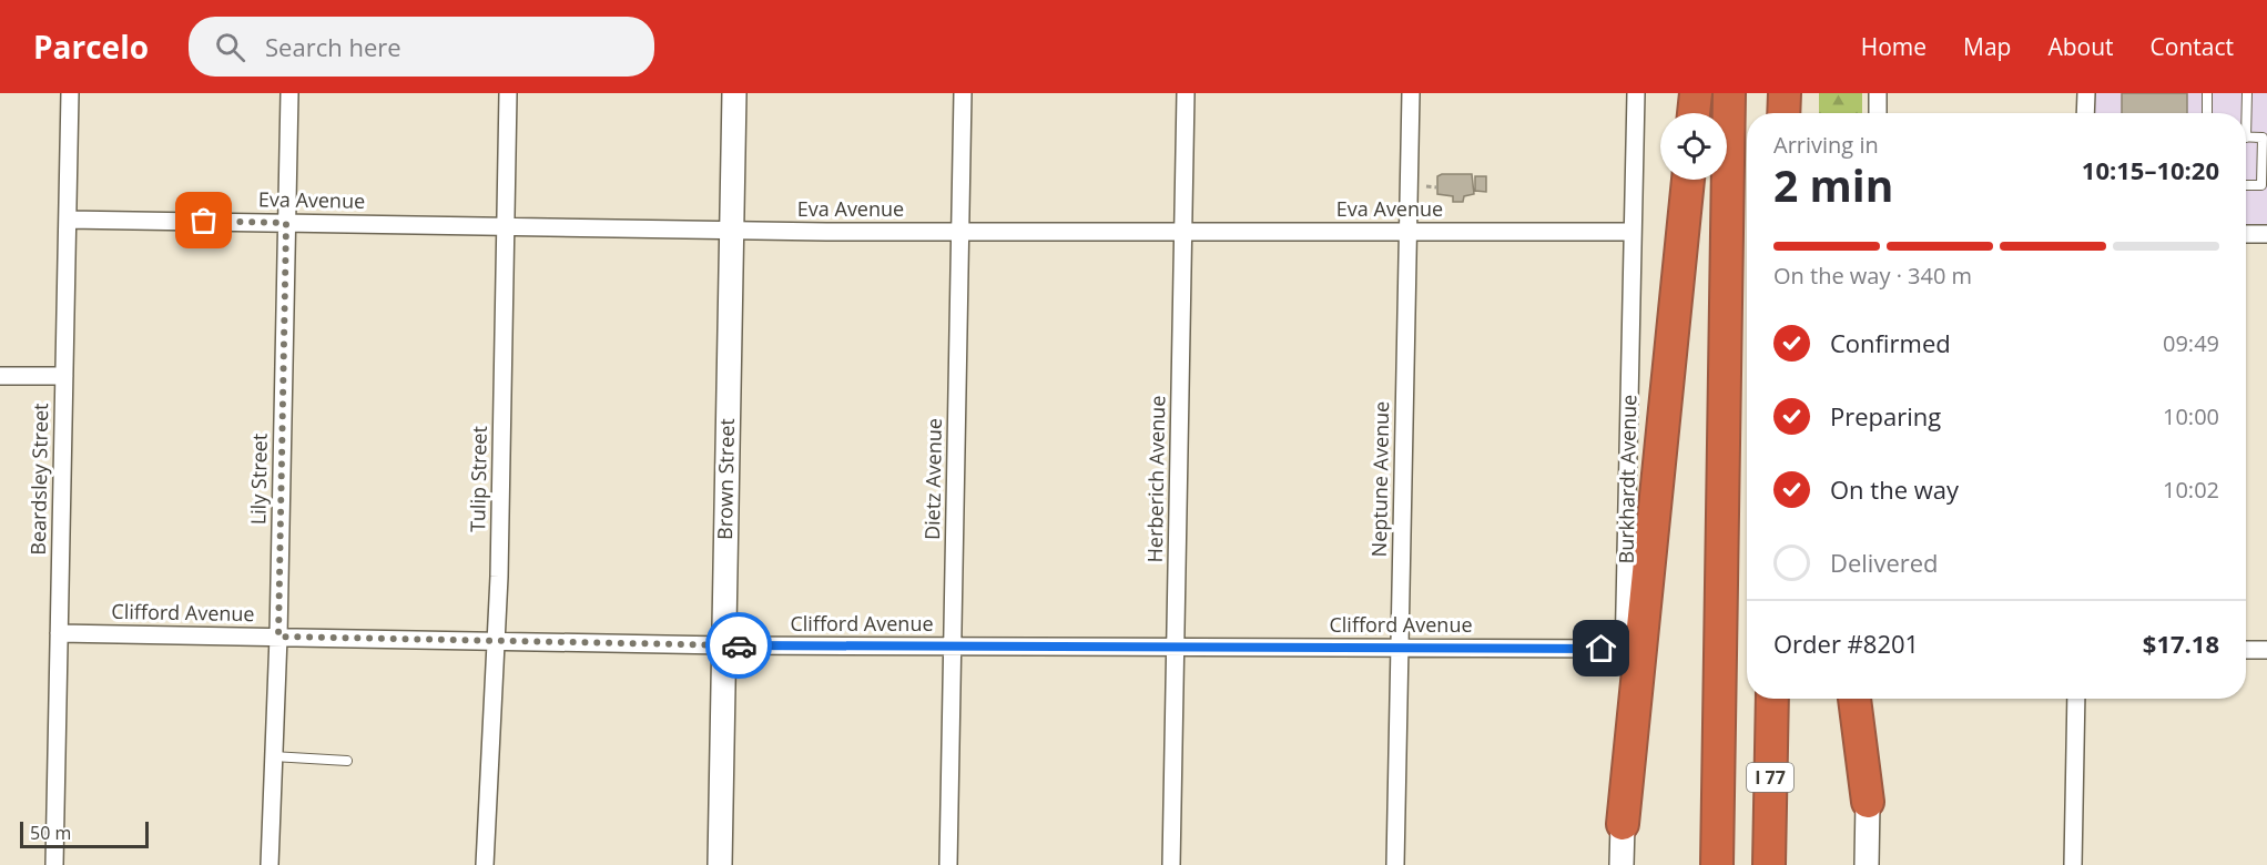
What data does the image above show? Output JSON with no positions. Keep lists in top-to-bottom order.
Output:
{
  "streets": {
    "highway": ["I 77"],
    "main road": ["Brown Street", "Burkhardt Avenue"],
    "street": [
      "Eva Avenue",
      "Beardsley Street",
      "Lily Street",
      "Tulip Street",
      "Dietz Avenue",
      "Herberich Avenue",
      "Neptune Avenue",
      "Clifford Avenue"
    ]
  },
  "crossings": [
    ["Eva Avenue", "Beardsley Street"],
    ["Eva Avenue", "Lily Street"],
    ["Eva Avenue", "Tulip Street"],
    ["Eva Avenue", "Brown Street"],
    ["Eva Avenue", "Dietz Avenue"],
    ["Eva Avenue", "Herberich Avenue"],
    ["Eva Avenue", "Neptune Avenue"],
    ["Eva Avenue", "Burkhardt Avenue"],
    ["Beardsley Street", "Clifford Avenue"],
    ["Lily Street", "Clifford Avenue"],
    ["Tulip Street", "Clifford Avenue"],
    ["Brown Street", "Clifford Avenue"],
    ["Dietz Avenue", "Clifford Avenue"],
    ["Herberich Avenue", "Clifford Avenue"],
    ["Neptune Avenue", "Clifford Avenue"],
    ["Burkhardt Avenue", "Clifford Avenue"]
  ],
  "scale_bar": "50 m",
  "page": {
    "header": "Parcelo",
    "search": "Search here",
    "nav": [
      "Home",
      "Map",
      "About",
      "Contact"
    ],
    "heading": ["2 min", "Arriving in", "10:15–10:20"],
    "panel": ["Order #8201", "$17.18"],
    "bar": "On the way · 340 m",
    "list": [
      ["Confirmed", "09:49"],
      ["Preparing", "10:00"],
      ["On the way", "10:02"],
      "Delivered"
    ],
    "scale": "50 m"
  }
}
